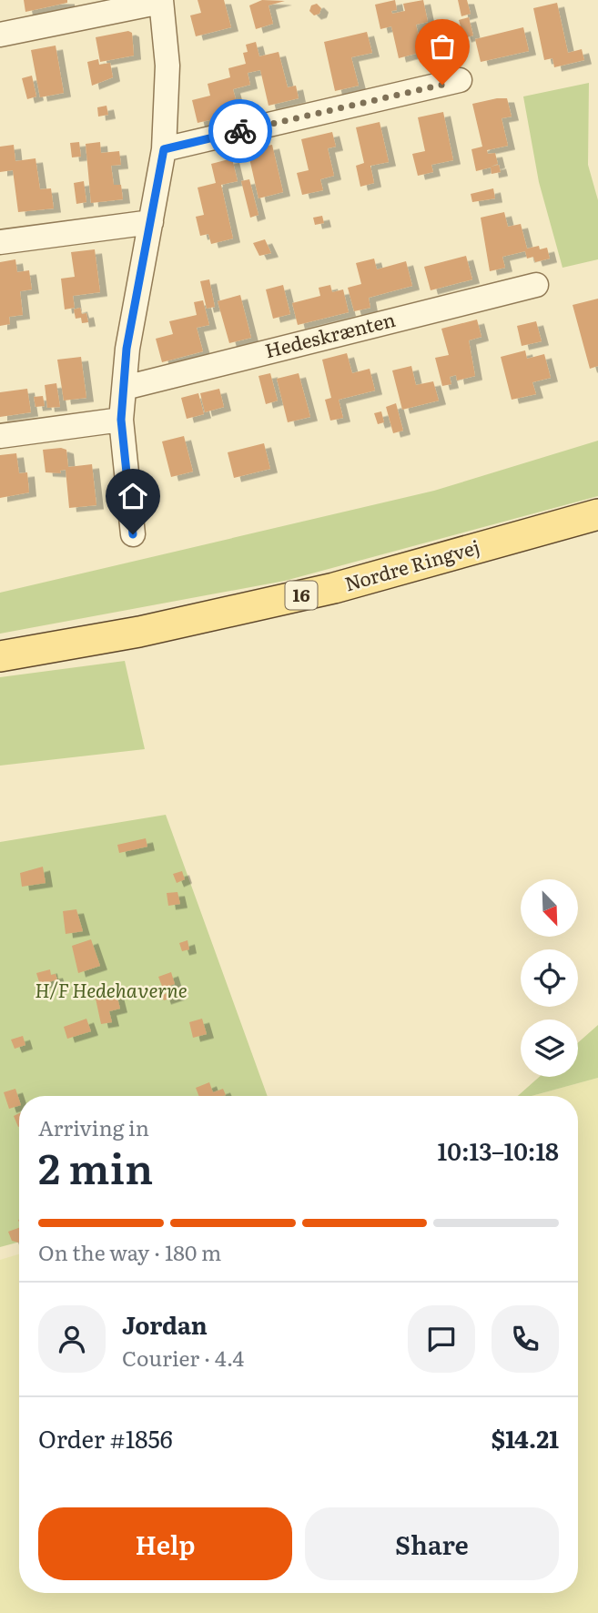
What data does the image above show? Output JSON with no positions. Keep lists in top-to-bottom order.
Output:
{
  "streets": {
    "main road": ["Nordre Ringvej", "16"],
    "street": ["Hedeskrænten"]
  },
  "parks": ["H/F Hedehaverne"],
  "north": "bottom right",
  "page": {
    "heading": ["2 min", "Arriving in", "10:13–10:18"],
    "panel": [
      "Jordan",
      "Courier · 4.4",
      "Order #1856",
      "$14.21"
    ],
    "bar": "On the way · 180 m",
    "buttons": ["Help", "Share"]
  }
}
